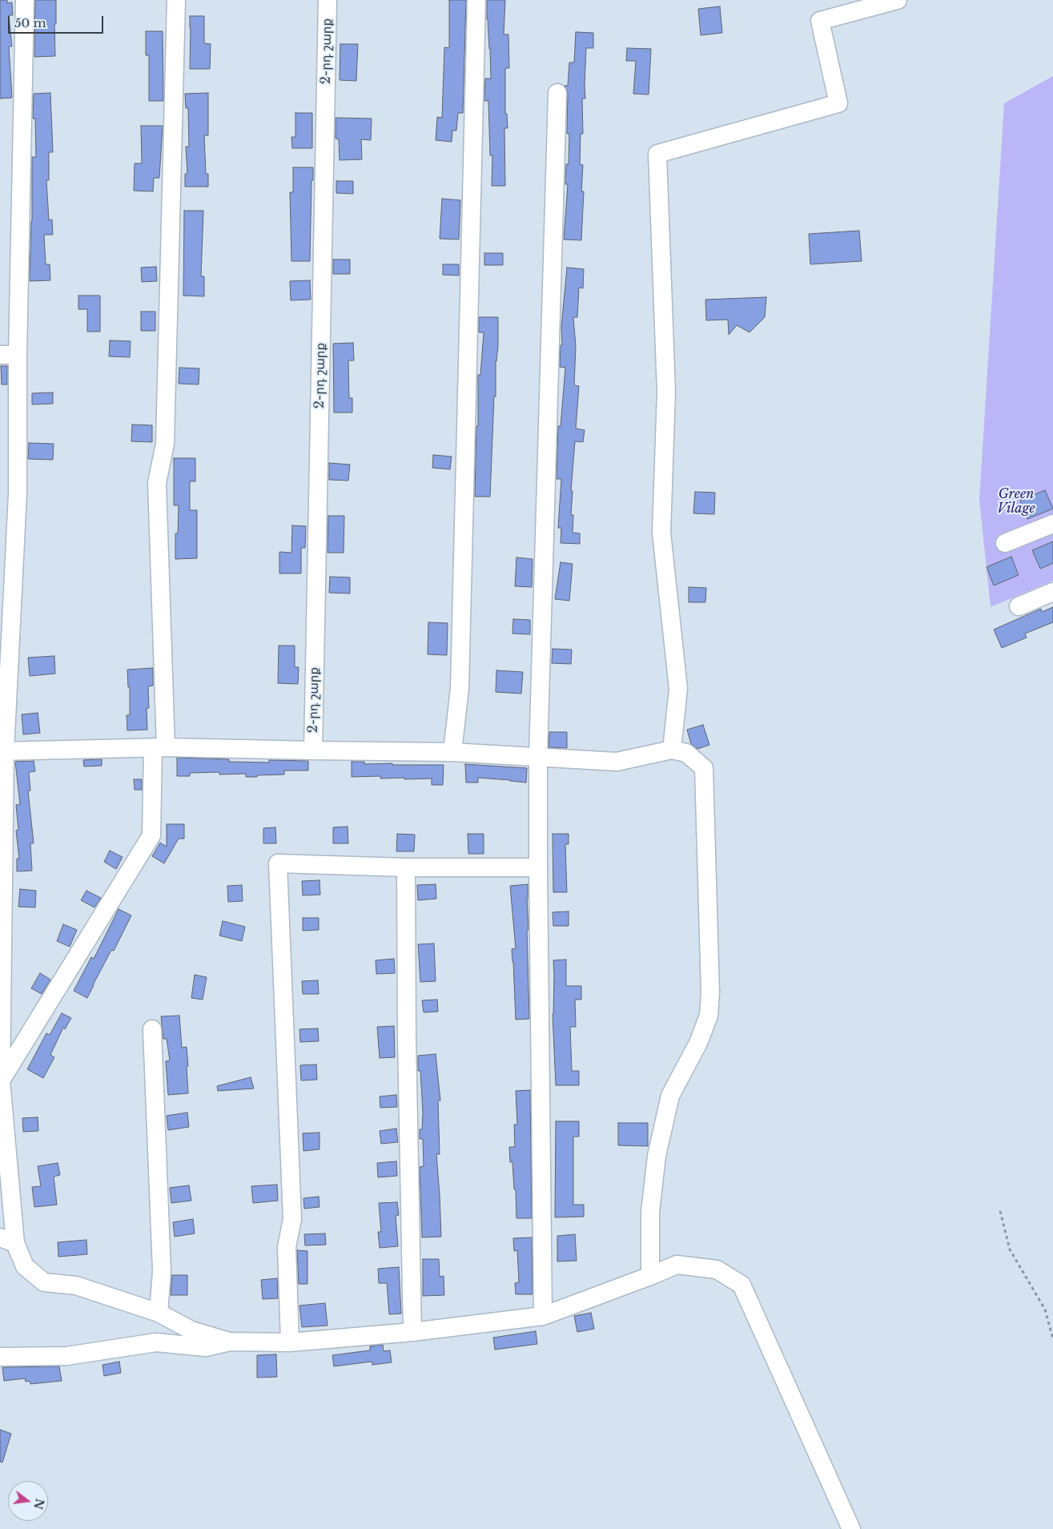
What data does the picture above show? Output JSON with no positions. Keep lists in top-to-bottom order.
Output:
{
  "streets": {
    "street": ["2-րդ շարք"]
  },
  "parks": ["Green Vilage"],
  "scale_bar": "50 m",
  "north": "right"
}
